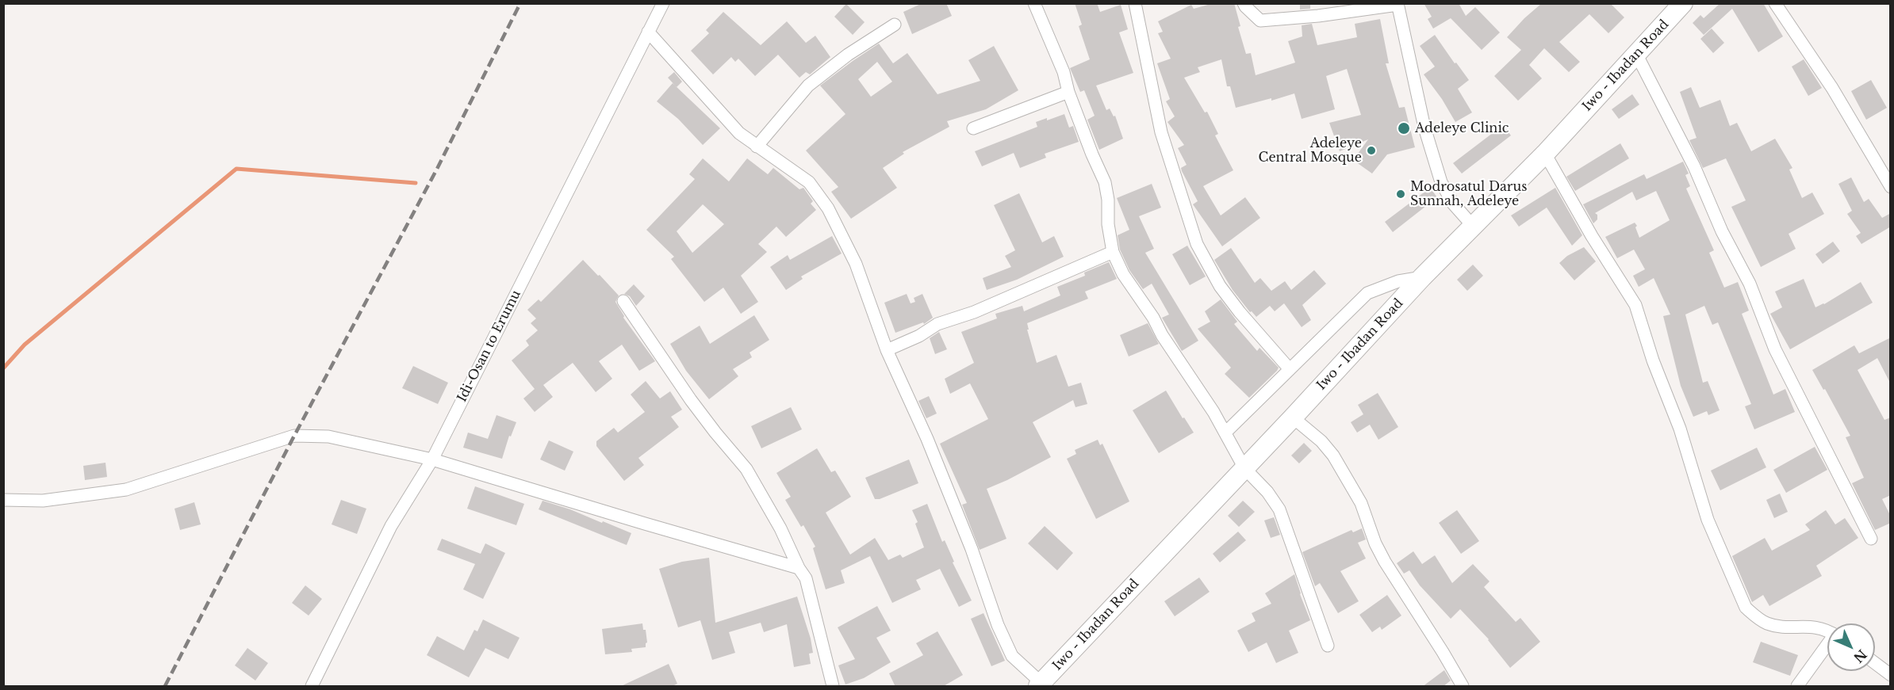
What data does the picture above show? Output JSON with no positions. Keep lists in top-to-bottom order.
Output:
{
  "streets": {
    "main road": ["Iwo - Ibadan Road"],
    "street": ["Idi-Osan to Erumu"]
  },
  "places": ["Adeleye Clinic", "Adeleye Central Mosque", "Modrosatul Darus Sunnah, Adeleye"],
  "north": "bottom right"
}
